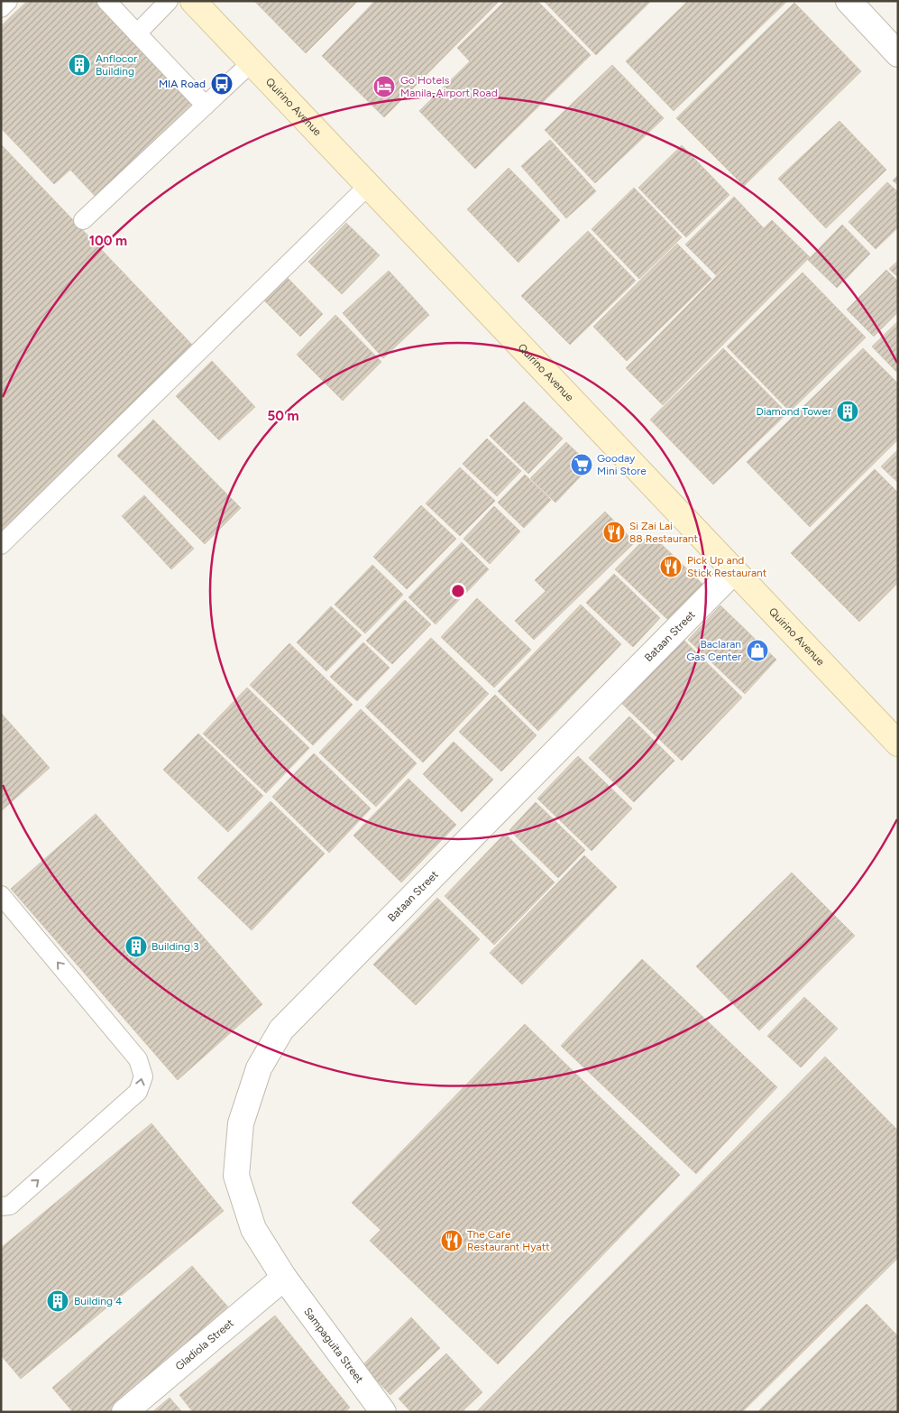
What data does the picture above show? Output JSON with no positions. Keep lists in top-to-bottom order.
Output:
{
  "streets": {
    "main road": ["Quirino Avenue"],
    "street": ["Bataan Street", "Gladiola Street", "Sampaguita Street"]
  },
  "crossings": [
    ["Quirino Avenue", "Bataan Street"],
    ["Bataan Street", "Gladiola Street"],
    ["Bataan Street", "Sampaguita Street"],
    ["Gladiola Street", "Sampaguita Street"]
  ],
  "places": {
    "building": [
      "Anflocor Building",
      "Diamond Tower",
      "Building 3",
      "Building 4"
    ],
    "bus stop": ["MIA Road"],
    "hotel": ["Go Hotels Manila-Airport Road"],
    "supermarket": ["Gooday Mini Store"],
    "restaurant": ["Si Zai Lai 88 Restaurant", "Pick Up and Stick Restaurant", "The Cafe Restaurant Hyatt"],
    "shop": ["Baclaran Gas Center"]
  },
  "rings": ["100 m", "50 m"]
}
